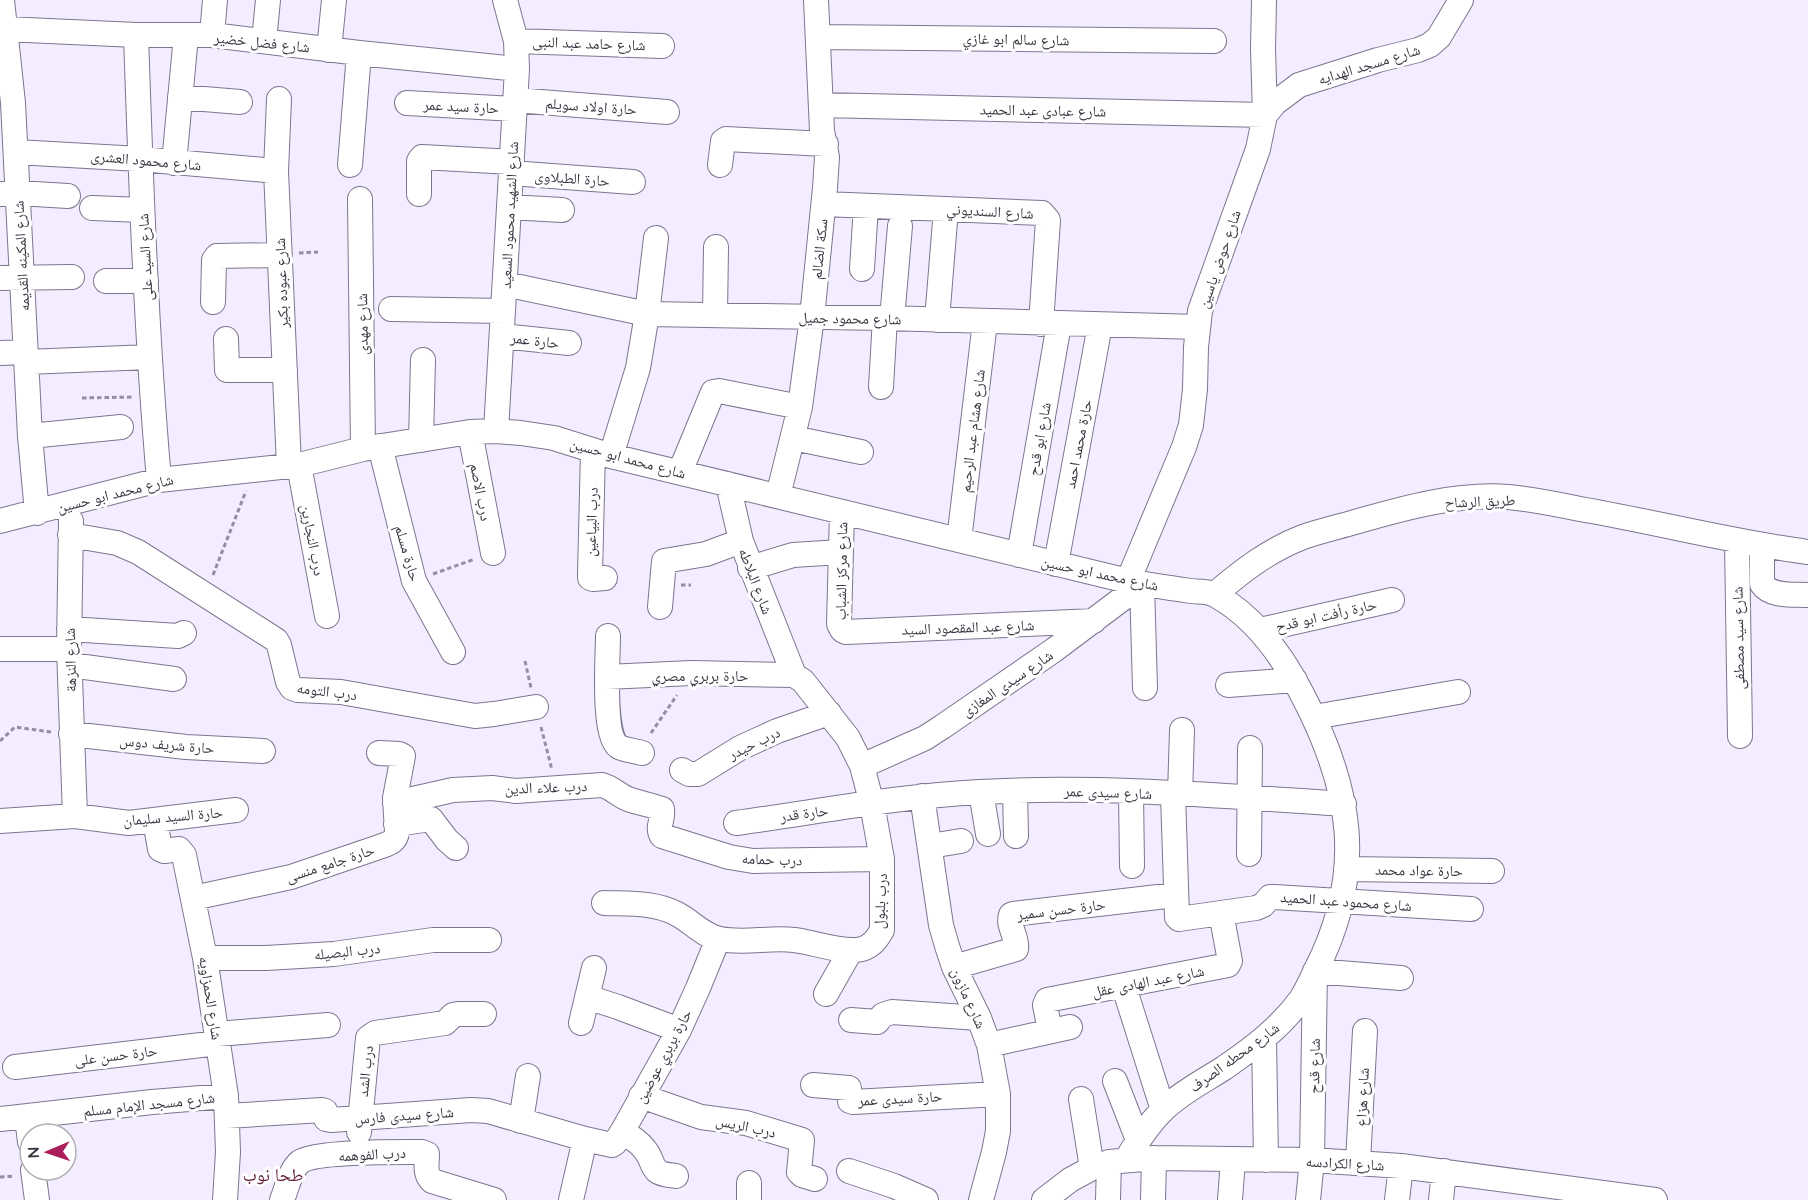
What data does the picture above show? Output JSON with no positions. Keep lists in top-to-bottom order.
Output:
{
  "streets": {
    "street": [
      "شارع سالم ابو غازي",
      "شارع فضل خضير",
      "شارع حامد عبد النبى",
      "شارع مسجد الهدايه",
      "حارة سيد عمر",
      "حارة اولاد سويلم",
      "شارع عبادى عبد الحميد",
      "شارع محمود العشرى",
      "حارة الطبلاوى",
      "شارع السنديوني",
      "شارع الشهيد محمود السعيد",
      "سكة الضالم",
      "شارع المكينه القديمه",
      "شارع السيد على",
      "شارع حوض ياسين",
      "شارع عبوده بكير",
      "شارع محمود جميل",
      "شارع مهدى",
      "حارة عمر",
      "شارع هشام عبد الرحيم",
      "شارع ابو قدح",
      "حارة محمد احمد",
      "شارع محمد ابو حسين",
      "درب الاصم",
      "طريق الرشاح",
      "درب البياعين",
      "درب النجارين",
      "حارة مسلم",
      "شارع مركز الشباب",
      "شارع البلاطه",
      "حارة رأفت ابو قدح",
      "شارع عبد المقصود السيد",
      "شارع سيد مصطفى",
      "شارع النزهة",
      "حارة بربري مصري",
      "شارع سيدى المغازى",
      "درب التومه",
      "درب حيدر",
      "حارة شريف دوس",
      "درب علاء الدين",
      "شارع سيدى عمر",
      "حارة قدر",
      "حارة السيد سليمان",
      "درب حمامه",
      "حارة جامع منسى",
      "حارة عواد محمد",
      "درب بلبول",
      "شارع محمود عبد الحميد",
      "حارة حسن سمير",
      "درب البصيله",
      "شارع عبد الهادى عقل",
      "شارع الحمزاويه",
      "شارع مازون",
      "حارة حسن على",
      "حارة بربري عوضين",
      "شارع محطه الصرف",
      "شارع قدح",
      "درب الشد",
      "شارع هزاع",
      "حارة سيدى عمر",
      "شارع مسجد الإمام مسلم",
      "شارع سيدى فارس",
      "درب الريس",
      "درب الفوهمه",
      "شارع الكرادسه"
    ]
  },
  "crossings": [
    ["شارع سالم ابو غازي", "سكة الضالم"],
    ["شارع فضل خضير", "شارع الشهيد محمود السعيد"],
    ["شارع فضل خضير", "شارع المكينه القديمه"],
    ["شارع فضل خضير", "شارع السيد على"],
    ["شارع حامد عبد النبى", "شارع الشهيد محمود السعيد"],
    ["شارع مسجد الهدايه", "شارع عبادى عبد الحميد"],
    ["شارع مسجد الهدايه", "شارع حوض ياسين"],
    ["حارة سيد عمر", "حارة اولاد سويلم"],
    ["حارة سيد عمر", "شارع الشهيد محمود السعيد"],
    ["حارة اولاد سويلم", "شارع الشهيد محمود السعيد"],
    ["شارع عبادى عبد الحميد", "سكة الضالم"],
    ["شارع عبادى عبد الحميد", "شارع حوض ياسين"],
    ["شارع محمود العشرى", "شارع المكينه القديمه"],
    ["شارع محمود العشرى", "شارع السيد على"],
    ["شارع محمود العشرى", "شارع عبوده بكير"],
    ["حارة الطبلاوى", "شارع الشهيد محمود السعيد"],
    ["شارع السنديوني", "سكة الضالم"],
    ["شارع السنديوني", "شارع محمود جميل"],
    ["شارع السنديوني", "شارع ابو قدح"],
    ["شارع الشهيد محمود السعيد", "شارع محمود جميل"],
    ["شارع الشهيد محمود السعيد", "حارة عمر"],
    ["شارع الشهيد محمود السعيد", "شارع محمد ابو حسين"],
    ["سكة الضالم", "شارع محمود جميل"],
    ["سكة الضالم", "شارع محمد ابو حسين"],
    ["شارع المكينه القديمه", "شارع محمد ابو حسين"],
    ["شارع السيد على", "شارع محمد ابو حسين"],
    ["شارع حوض ياسين", "شارع محمود جميل"],
    ["شارع حوض ياسين", "شارع محمد ابو حسين"],
    ["شارع حوض ياسين", "شارع سيدى المغازى"],
    ["شارع عبوده بكير", "شارع محمد ابو حسين"],
    ["شارع عبوده بكير", "درب النجارين"],
    ["شارع محمود جميل", "شارع هشام عبد الرحيم"],
    ["شارع محمود جميل", "شارع ابو قدح"],
    ["شارع محمود جميل", "حارة محمد احمد"],
    ["شارع مهدى", "شارع محمد ابو حسين"],
    ["شارع مهدى", "حارة مسلم"],
    ["شارع هشام عبد الرحيم", "شارع محمد ابو حسين"],
    ["شارع ابو قدح", "شارع محمد ابو حسين"],
    ["حارة محمد احمد", "شارع محمد ابو حسين"],
    ["شارع محمد ابو حسين", "درب الاصم"],
    ["شارع محمد ابو حسين", "طريق الرشاح"],
    ["شارع محمد ابو حسين", "درب البياعين"],
    ["شارع محمد ابو حسين", "درب النجارين"],
    ["شارع محمد ابو حسين", "حارة مسلم"],
    ["شارع محمد ابو حسين", "شارع مركز الشباب"],
    ["شارع محمد ابو حسين", "شارع البلاطه"],
    ["شارع محمد ابو حسين", "شارع النزهة"],
    ["شارع محمد ابو حسين", "شارع سيدى المغازى"],
    ["شارع محمد ابو حسين", "شارع محطه الصرف"],
    ["طريق الرشاح", "شارع سيد مصطفى"],
    ["طريق الرشاح", "شارع محطه الصرف"],
    ["شارع مركز الشباب", "شارع عبد المقصود السيد"],
    ["شارع البلاطه", "حارة بربري مصري"],
    ["شارع البلاطه", "درب بلبول"],
    ["حارة رأفت ابو قدح", "شارع محطه الصرف"],
    ["شارع عبد المقصود السيد", "شارع سيدى المغازى"],
    ["شارع النزهة", "درب التومه"],
    ["شارع النزهة", "حارة شريف دوس"],
    ["شارع النزهة", "حارة السيد سليمان"],
    ["حارة بربري مصري", "درب بلبول"],
    ["شارع سيدى المغازى", "درب بلبول"],
    ["درب حيدر", "درب بلبول"],
    ["درب علاء الدين", "درب حمامه"],
    ["درب علاء الدين", "حارة جامع منسى"],
    ["شارع سيدى عمر", "حارة قدر"],
    ["شارع سيدى عمر", "درب بلبول"],
    ["شارع سيدى عمر", "شارع مازون"],
    ["شارع سيدى عمر", "شارع محطه الصرف"],
    ["حارة قدر", "درب بلبول"],
    ["حارة السيد سليمان", "شارع الحمزاويه"],
    ["درب حمامه", "درب بلبول"],
    ["حارة جامع منسى", "شارع الحمزاويه"],
    ["حارة عواد محمد", "شارع محطه الصرف"],
    ["شارع محمود عبد الحميد", "حارة حسن سمير"],
    ["شارع محمود عبد الحميد", "شارع عبد الهادى عقل"],
    ["شارع محمود عبد الحميد", "شارع محطه الصرف"],
    ["حارة حسن سمير", "شارع مازون"],
    ["درب البصيله", "شارع الحمزاويه"],
    ["شارع عبد الهادى عقل", "شارع مازون"],
    ["شارع الحمزاويه", "حارة حسن على"],
    ["شارع الحمزاويه", "شارع مسجد الإمام مسلم"],
    ["شارع الحمزاويه", "شارع سيدى فارس"],
    ["شارع مازون", "حارة سيدى عمر"],
    ["حارة بربري عوضين", "درب الريس"],
    ["شارع محطه الصرف", "شارع قدح"],
    ["شارع محطه الصرف", "شارع الكرادسه"],
    ["شارع قدح", "شارع الكرادسه"],
    ["درب الشد", "شارع سيدى فارس"],
    ["درب الشد", "درب الفوهمه"],
    ["شارع هزاع", "شارع الكرادسه"],
    ["شارع مسجد الإمام مسلم", "شارع سيدى فارس"]
  ],
  "districts": ["طحا نوب"],
  "north": "left"
}
